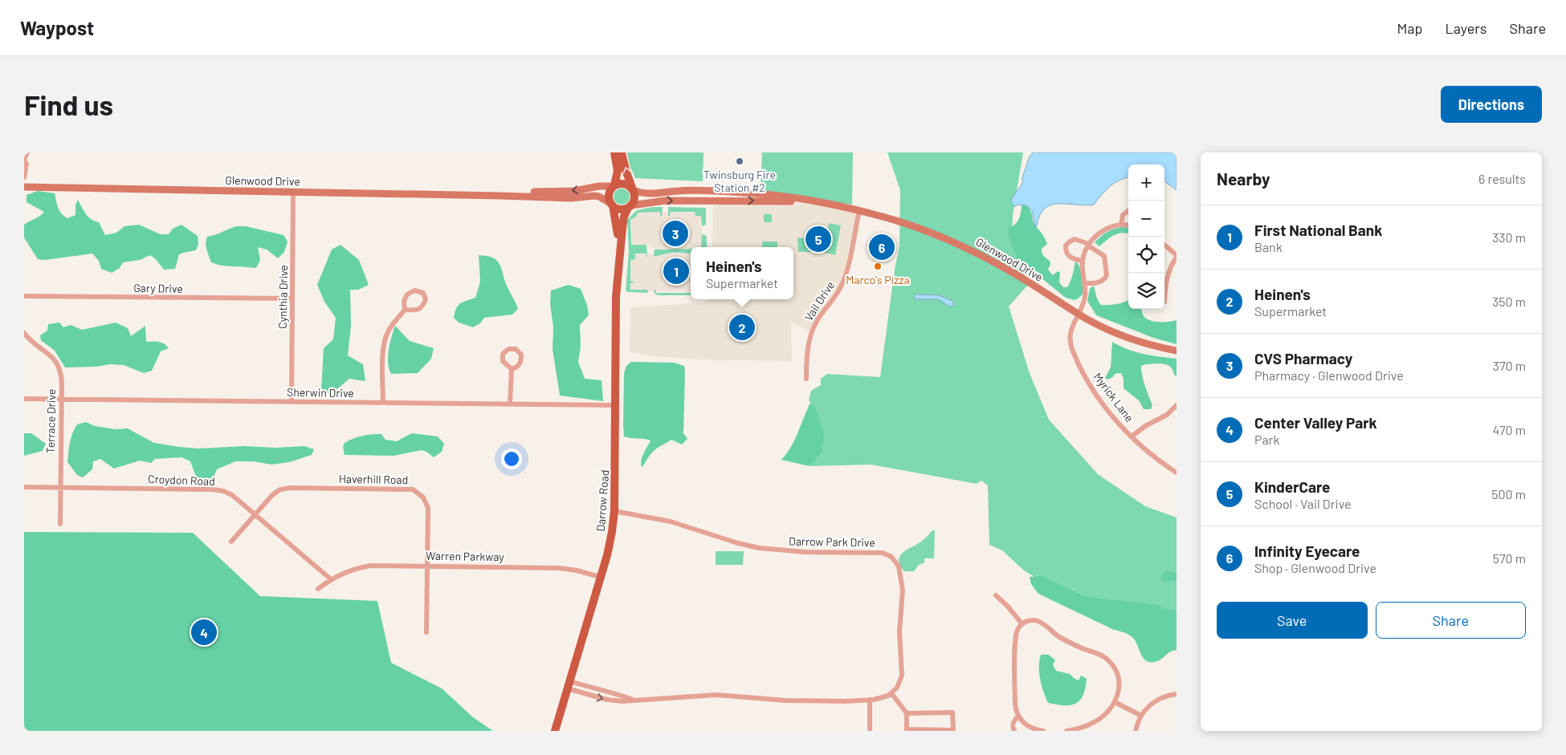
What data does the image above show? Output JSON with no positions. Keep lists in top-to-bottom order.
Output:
{
  "streets": {
    "main road": ["Darrow Road"],
    "street": [
      "Glenwood Drive",
      "Gary Drive",
      "Cynthia Drive",
      "Vail Drive",
      "Sherwin Drive",
      "Myrick Lane",
      "Terrace Drive",
      "Haverhill Road",
      "Croydon Road",
      "Darrow Park Drive",
      "Warren Parkway"
    ]
  },
  "crossings": [
    ["Glenwood Drive", "Cynthia Drive"],
    ["Glenwood Drive", "Vail Drive"],
    ["Glenwood Drive", "Myrick Lane"],
    ["Glenwood Drive", "Darrow Road"],
    ["Gary Drive", "Cynthia Drive"],
    ["Cynthia Drive", "Sherwin Drive"],
    ["Sherwin Drive", "Terrace Drive"],
    ["Sherwin Drive", "Darrow Road"],
    ["Terrace Drive", "Croydon Road"],
    ["Haverhill Road", "Croydon Road"],
    ["Haverhill Road", "Warren Parkway"],
    ["Croydon Road", "Warren Parkway"],
    ["Darrow Road", "Darrow Park Drive"],
    ["Darrow Road", "Warren Parkway"]
  ],
  "places": ["Twinsburg Fire Station #2", "Marco's Pizza"],
  "page": {
    "header": "Waypost",
    "nav": ["Map", "Layers", "Share"],
    "buttons": [
      "Directions",
      ["Save", "Share"]
    ],
    "title": "Find us",
    "heading": ["Nearby", "6 results"],
    "map_buttons": ["+", "−"],
    "list": [
      {
        "mark": "1",
        "name": "First National Bank",
        "note": "Bank",
        "value": "330 m"
      },
      {
        "mark": "2",
        "name": "Heinen's",
        "note": "Supermarket",
        "value": "350 m"
      },
      {
        "mark": "3",
        "name": "CVS Pharmacy",
        "note": "Pharmacy · Glenwood Drive",
        "value": "370 m"
      },
      {
        "mark": "4",
        "name": "Center Valley Park",
        "note": "Park",
        "value": "470 m"
      },
      {
        "mark": "5",
        "name": "KinderCare",
        "note": "School · Vail Drive",
        "value": "500 m"
      },
      {
        "mark": "6",
        "name": "Infinity Eyecare",
        "note": "Shop · Glenwood Drive",
        "value": "570 m"
      }
    ],
    "pins": [
      "3",
      "5",
      "6",
      "1",
      "2",
      "4"
    ],
    "popup": ["Heinen's", "Supermarket"]
  }
}
